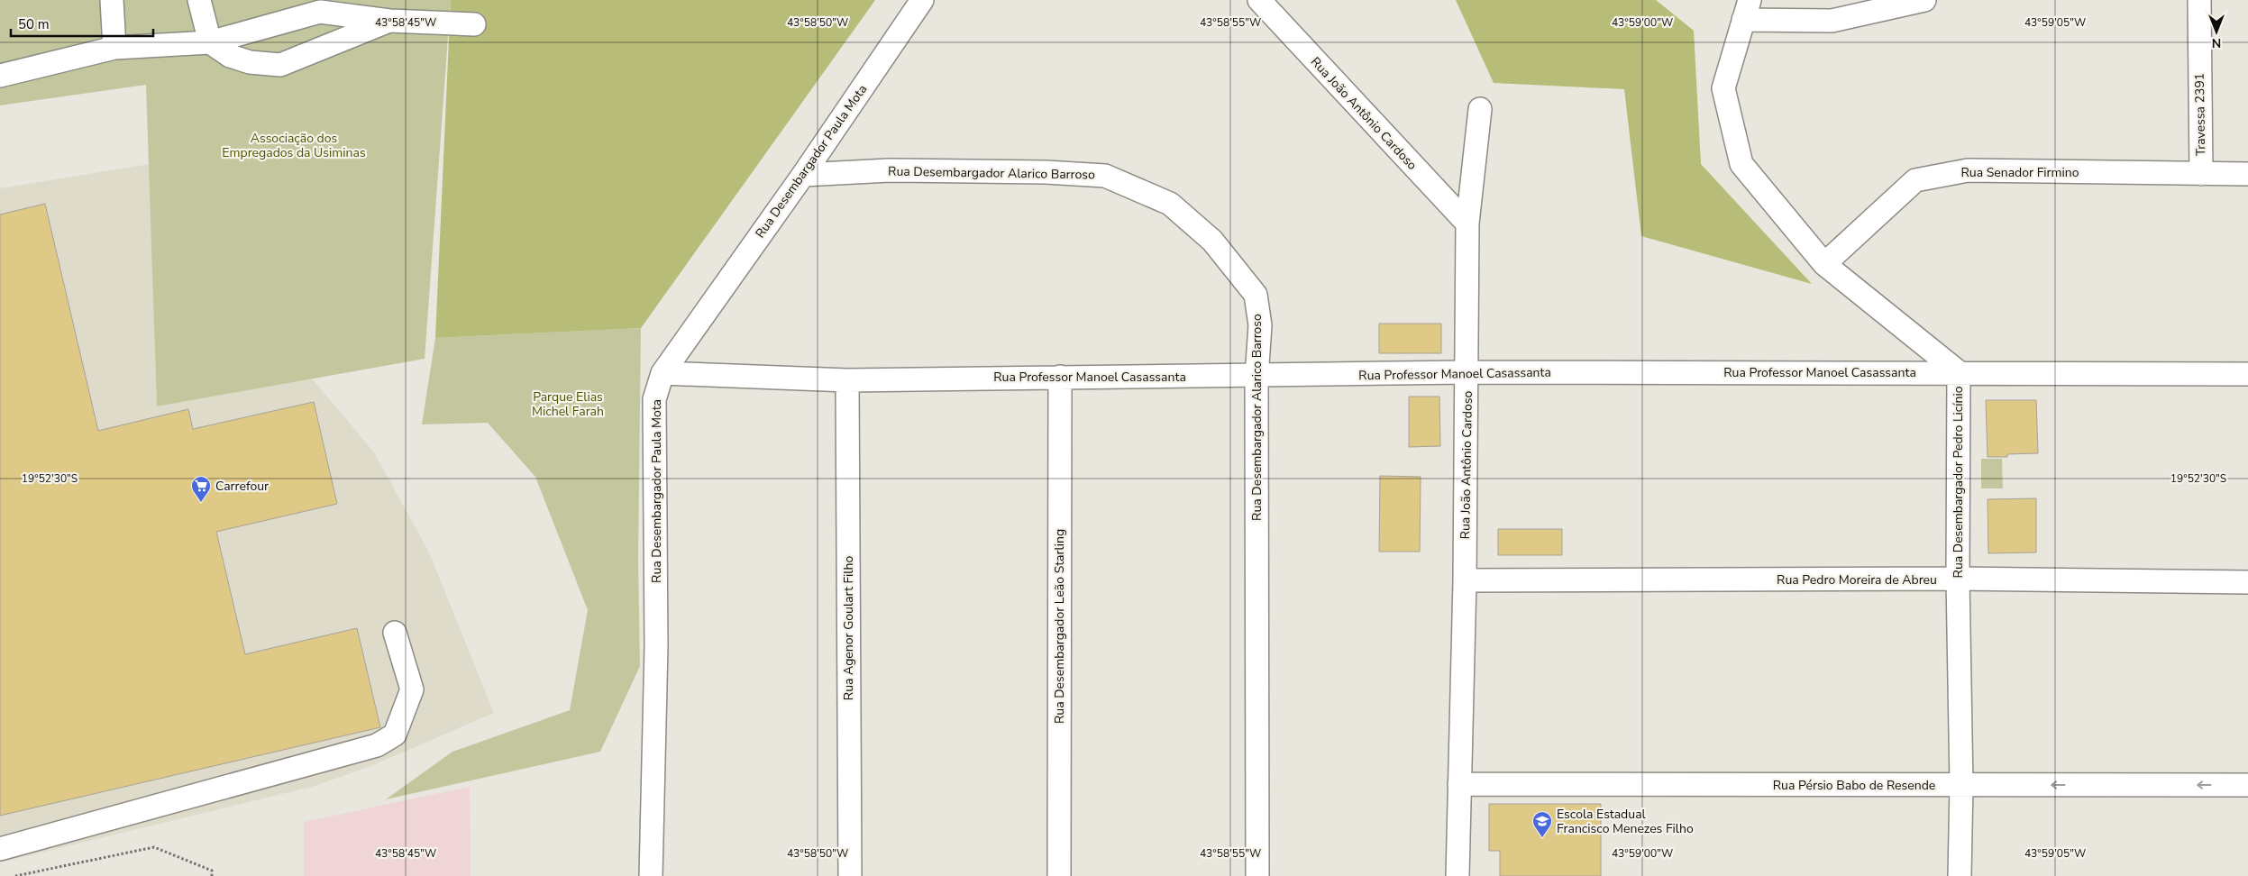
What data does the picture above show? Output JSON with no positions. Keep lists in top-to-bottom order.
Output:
{
  "streets": {
    "street": [
      "Rua João Antônio Cardoso",
      "Travessa 2391",
      "Rua Desembargador Paula Mota",
      "Rua Senador Firmino",
      "Rua Desembargador Alarico Barroso",
      "Rua Professor Manoel Casassanta",
      "Rua Desembargador Pedro Licínio",
      "Rua Pedro Moreira de Abreu",
      "Rua Desembargador Leão Starling",
      "Rua Agenor Goulart Filho",
      "Rua Pérsio Babo de Resende"
    ]
  },
  "crossings": [
    ["Rua João Antônio Cardoso", "Rua Professor Manoel Casassanta"],
    ["Rua João Antônio Cardoso", "Rua Pedro Moreira de Abreu"],
    ["Rua João Antônio Cardoso", "Rua Pérsio Babo de Resende"],
    ["Travessa 2391", "Rua Senador Firmino"],
    ["Rua Desembargador Paula Mota", "Rua Desembargador Alarico Barroso"],
    ["Rua Desembargador Paula Mota", "Rua Professor Manoel Casassanta"],
    ["Rua Senador Firmino", "Rua Desembargador Pedro Licínio"],
    ["Rua Desembargador Alarico Barroso", "Rua Professor Manoel Casassanta"],
    ["Rua Professor Manoel Casassanta", "Rua Desembargador Pedro Licínio"],
    ["Rua Professor Manoel Casassanta", "Rua Desembargador Leão Starling"],
    ["Rua Professor Manoel Casassanta", "Rua Agenor Goulart Filho"],
    ["Rua Desembargador Pedro Licínio", "Rua Pedro Moreira de Abreu"],
    ["Rua Desembargador Pedro Licínio", "Rua Pérsio Babo de Resende"]
  ],
  "one_way": ["Rua Pérsio Babo de Resende"],
  "parks": ["Associação dos Empregados da Usiminas", "Parque Elias Michel Farah"],
  "places": {
    "supermarket": ["Carrefour"],
    "school or university": ["Escola Estadual Francisco Menezes Filho"]
  },
  "scale_bar": "50 m",
  "north": "bottom",
  "coordinates": [
    "43°58'45\"W",
    "43°58'50\"W",
    "43°58'55\"W",
    "43°59'00\"W",
    "43°59'05\"W",
    "19°52'30\"S"
  ]
}
